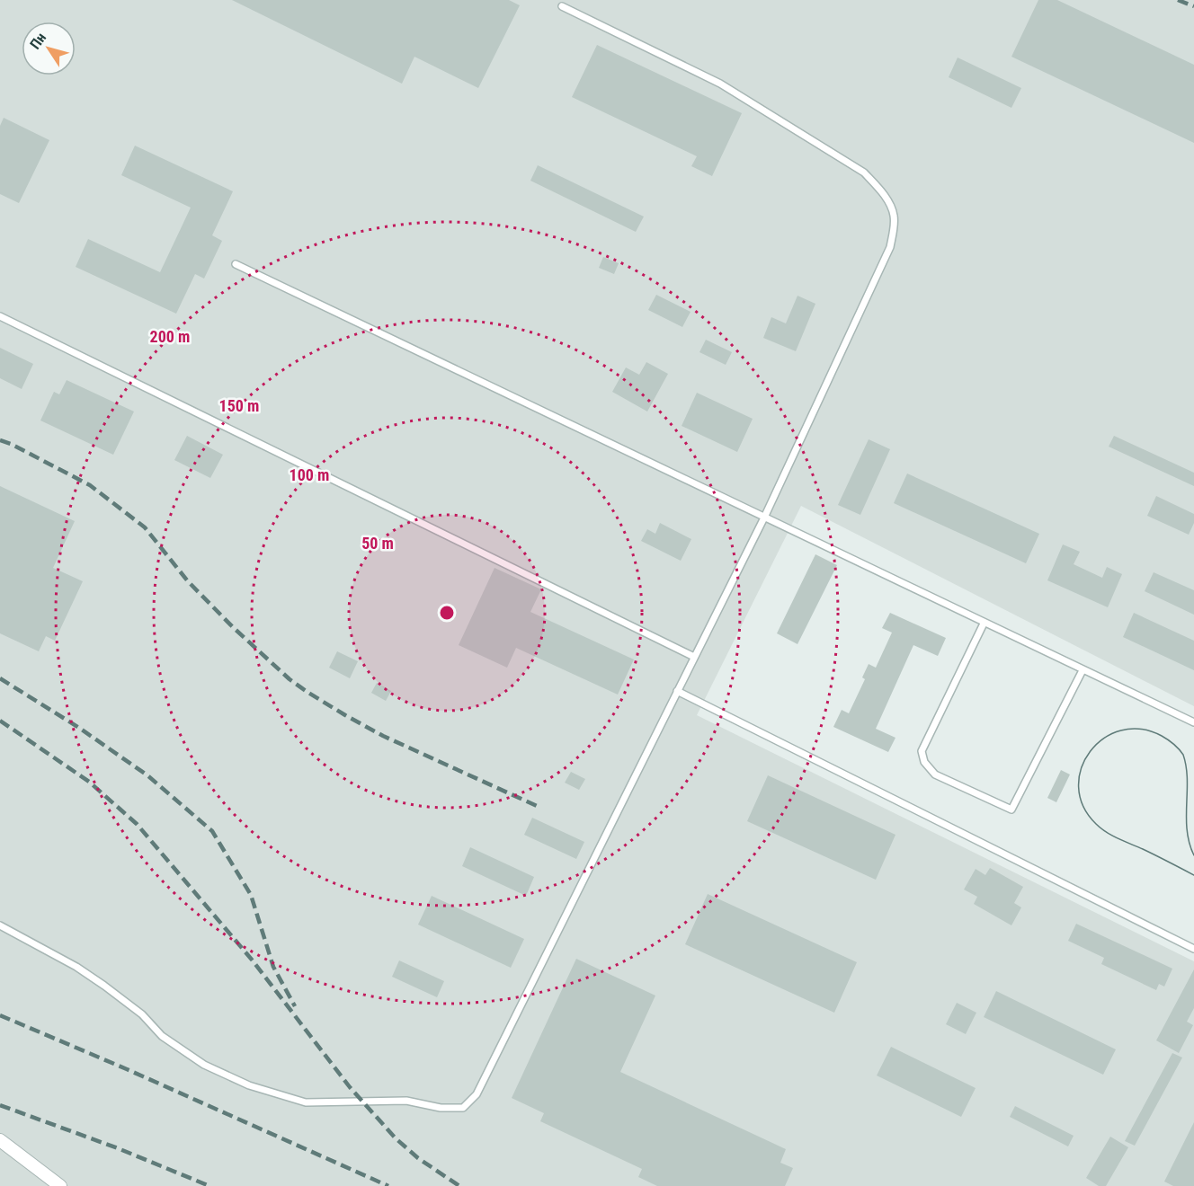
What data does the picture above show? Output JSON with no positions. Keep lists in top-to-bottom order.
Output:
{
  "north": "top left",
  "rings": [
    "200 m",
    "150 m",
    "100 m",
    "50 m"
  ]
}
